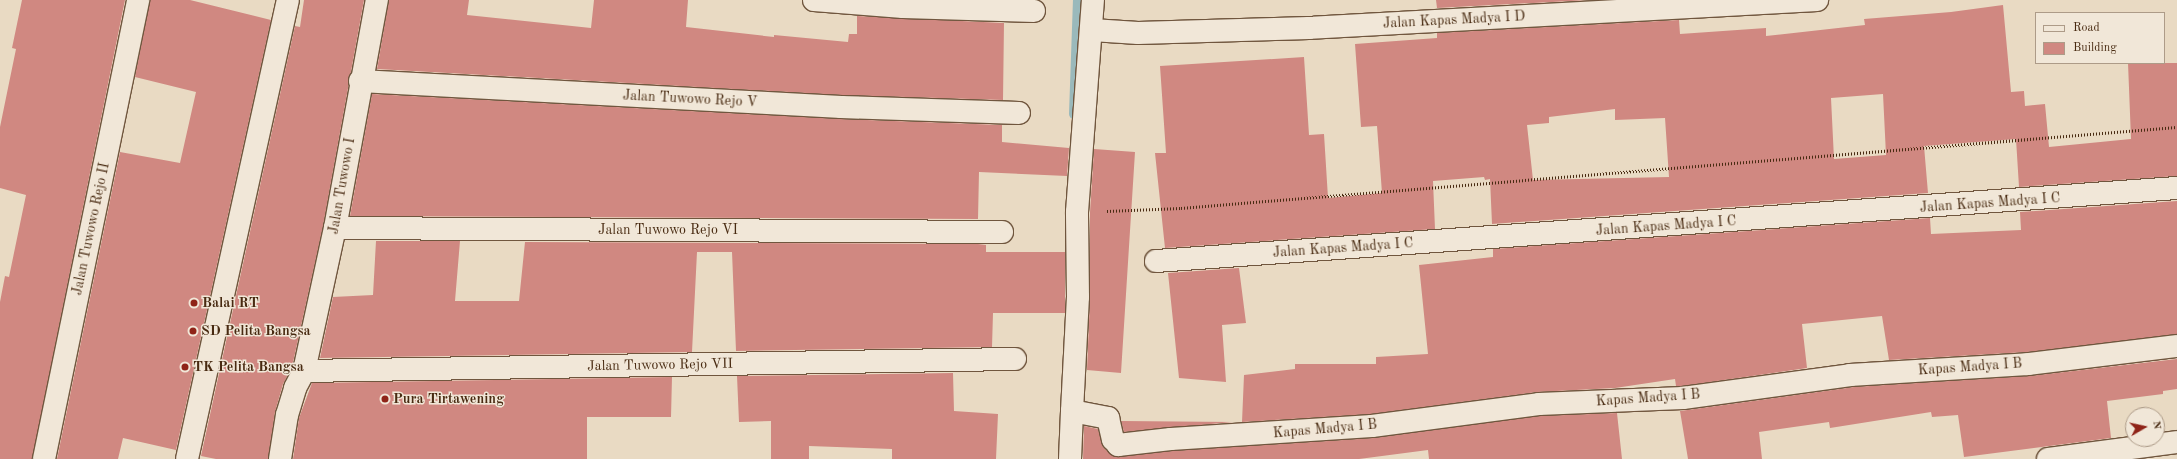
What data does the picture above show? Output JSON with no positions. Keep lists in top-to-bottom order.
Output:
{
  "streets": {
    "street": [
      "Jalan Kapas Madya I D",
      "Jalan Tuwowo Rejo V",
      "Jalan Tuwowo I",
      "Jalan Kapas Madya I C",
      "Jalan Tuwowo Rejo II",
      "Jalan Tuwowo Rejo VI",
      "Jalan Tuwowo Rejo VII",
      "Kapas Madya I B"
    ]
  },
  "crossings": [
    ["Jalan Tuwowo Rejo V", "Jalan Tuwowo I"],
    ["Jalan Tuwowo I", "Jalan Tuwowo Rejo VI"],
    ["Jalan Tuwowo I", "Jalan Tuwowo Rejo VII"]
  ],
  "places": [
    "Balai RT",
    "SD Pelita Bangsa",
    "TK Pelita Bangsa",
    "Pura Tirtawening"
  ],
  "legend": ["Road", "Building"],
  "north": "right"
}
